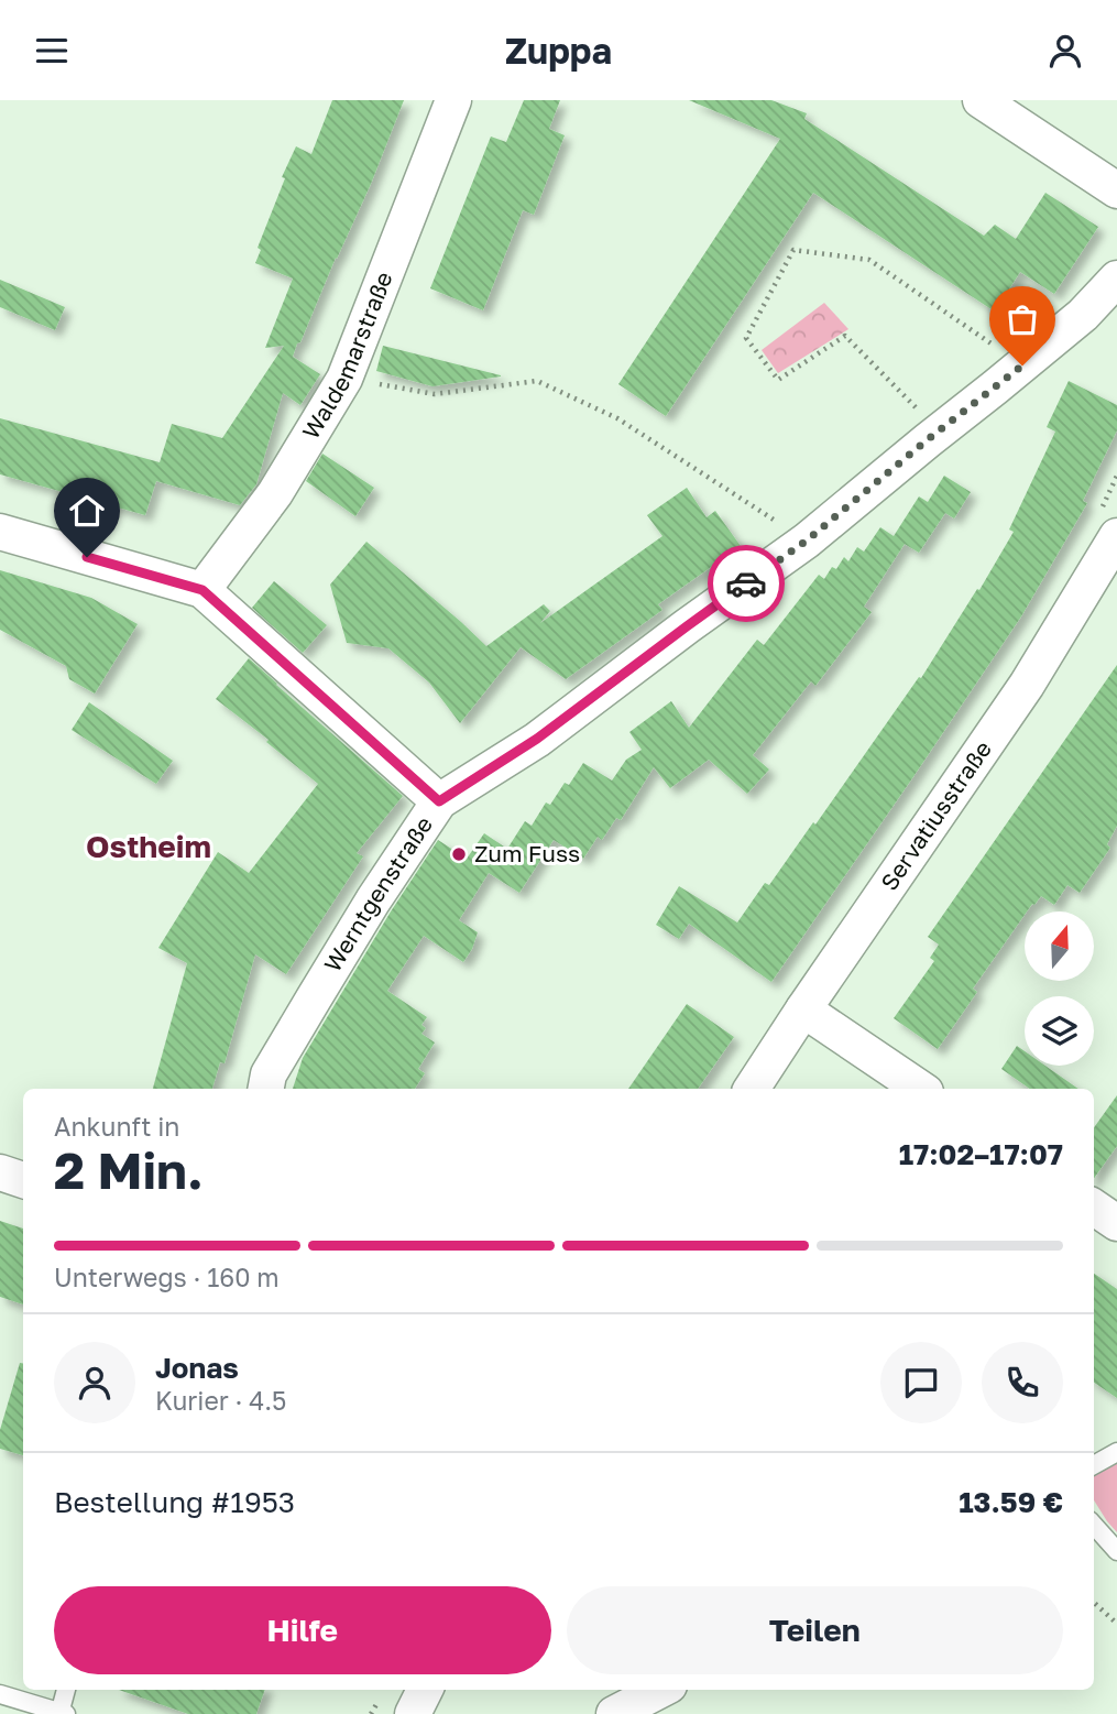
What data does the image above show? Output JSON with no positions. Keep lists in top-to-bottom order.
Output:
{
  "streets": {
    "street": ["Waldemarstraße", "Servatiusstraße", "Werntgenstraße"]
  },
  "districts": ["Ostheim"],
  "places": ["Zum Fuss"],
  "north": "top",
  "page": {
    "header": "Zuppa",
    "heading": ["2 Min.", "Ankunft in", "17:02–17:07"],
    "panel": [
      "Jonas",
      "Kurier · 4.5",
      "Bestellung #1953",
      "13.59 €"
    ],
    "bar": "Unterwegs · 160 m",
    "buttons": ["Hilfe", "Teilen"]
  }
}
